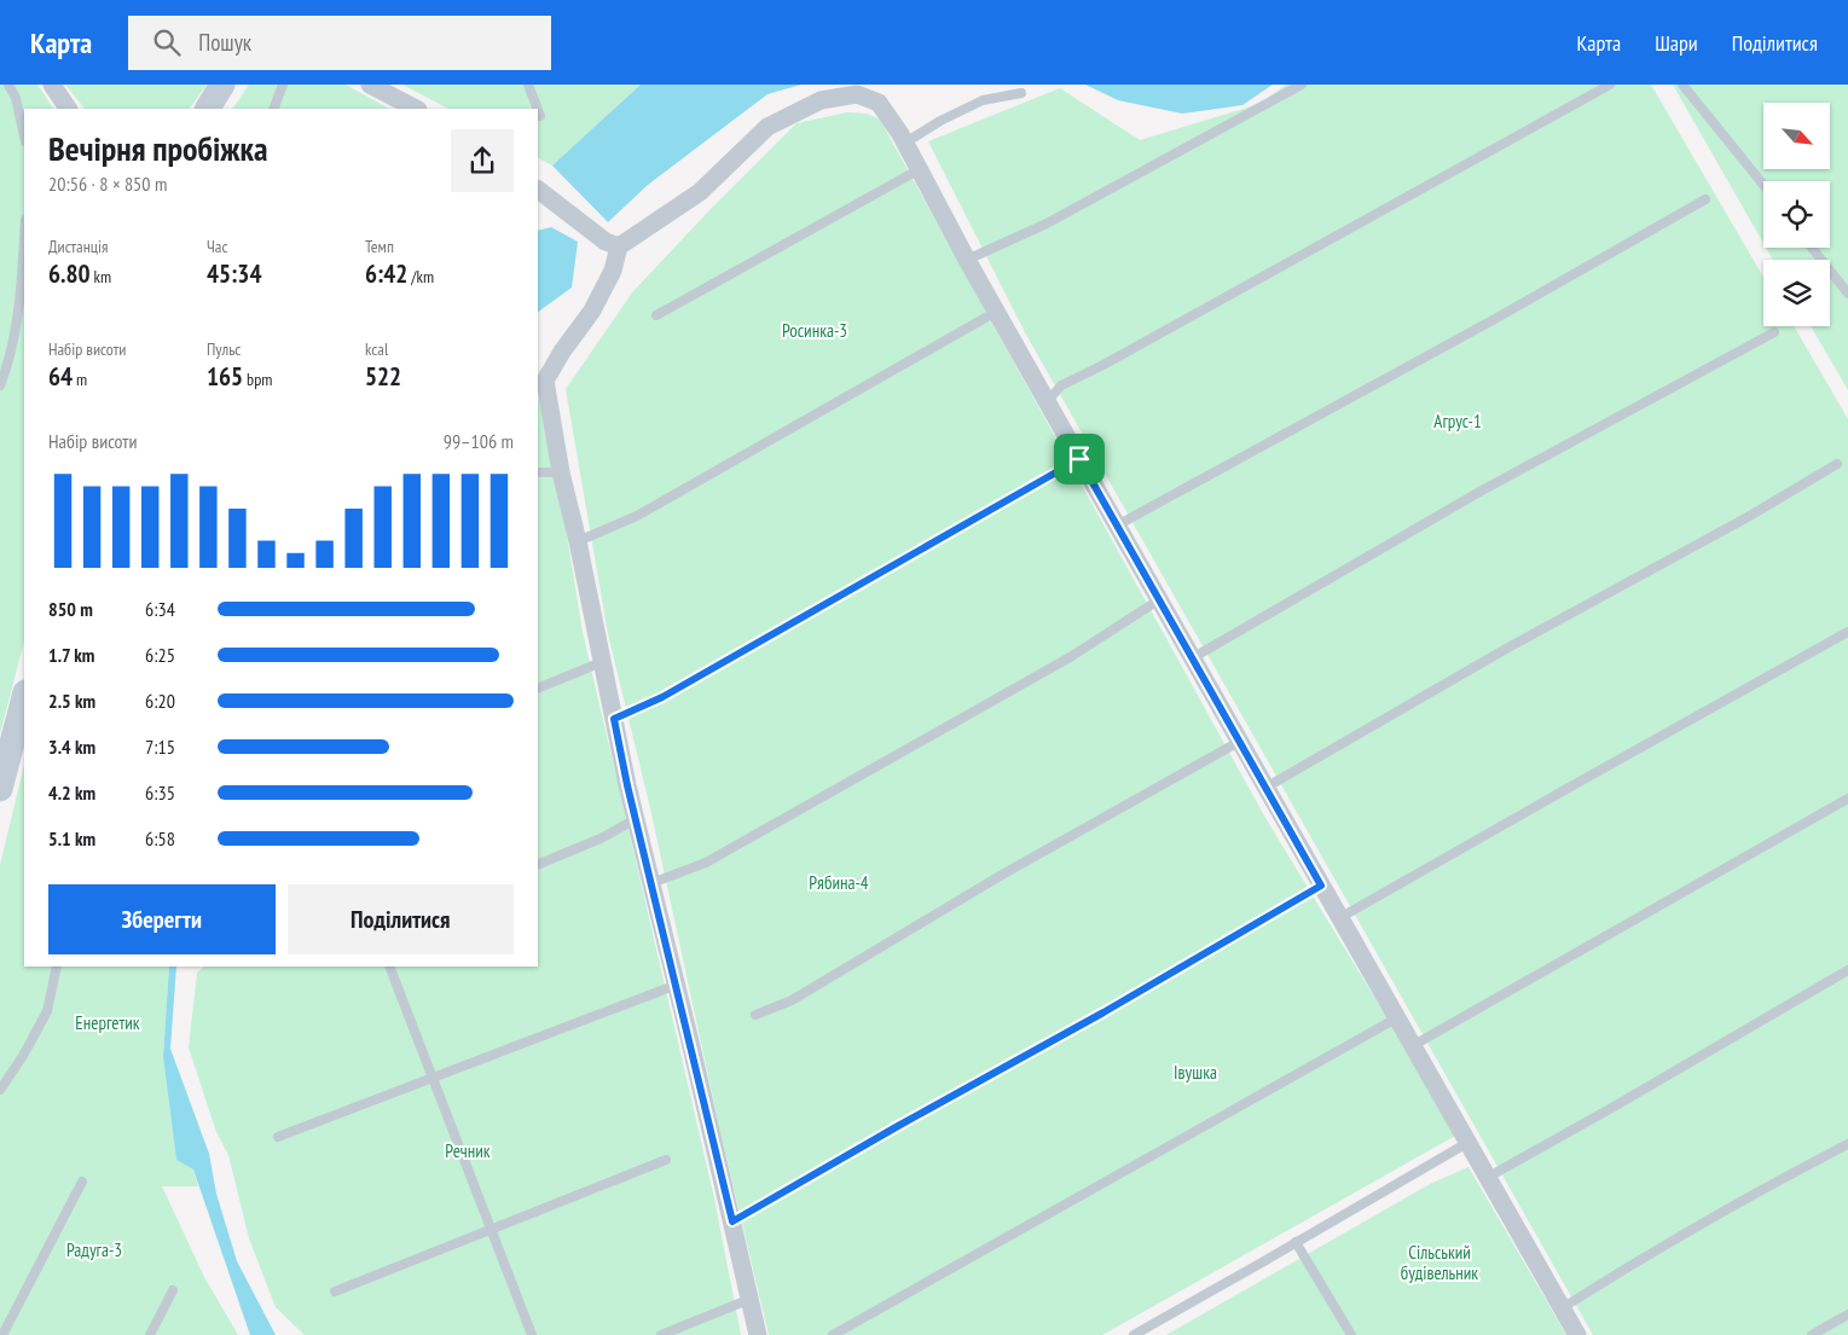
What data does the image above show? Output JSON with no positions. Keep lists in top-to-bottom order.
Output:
{
  "parks": [
    "Росинка-3",
    "Агрус-1",
    "Рябина-4",
    "Енергетик",
    "Івушка",
    "Речник",
    "Радуга-3",
    "Сільський будівельник"
  ],
  "north": "bottom right",
  "page": {
    "header": "Карта",
    "search": "Пошук",
    "nav": ["Карта", "Шари", "Поділитися"],
    "heading": ["Вечірня пробіжка", "20:56 · 8 × 850 m"],
    "stats": [
      ["Дистанція", "6.80 km"],
      ["Час", "45:34"],
      ["Темп", "6:42 /km"],
      ["Набір висоти", "64 m"],
      ["Пульс", "165 bpm"],
      ["kcal", "522"]
    ],
    "chart": ["Набір висоти", "99–106 m"],
    "list": [
      {
        "name": "850 m",
        "note": "6:34"
      },
      {
        "name": "1.7 km",
        "note": "6:25"
      },
      {
        "name": "2.5 km",
        "note": "6:20"
      },
      {
        "name": "3.4 km",
        "note": "7:15"
      },
      {
        "name": "4.2 km",
        "note": "6:35"
      },
      {
        "name": "5.1 km",
        "note": "6:58"
      }
    ],
    "buttons": ["Зберегти", "Поділитися"]
  }
}
